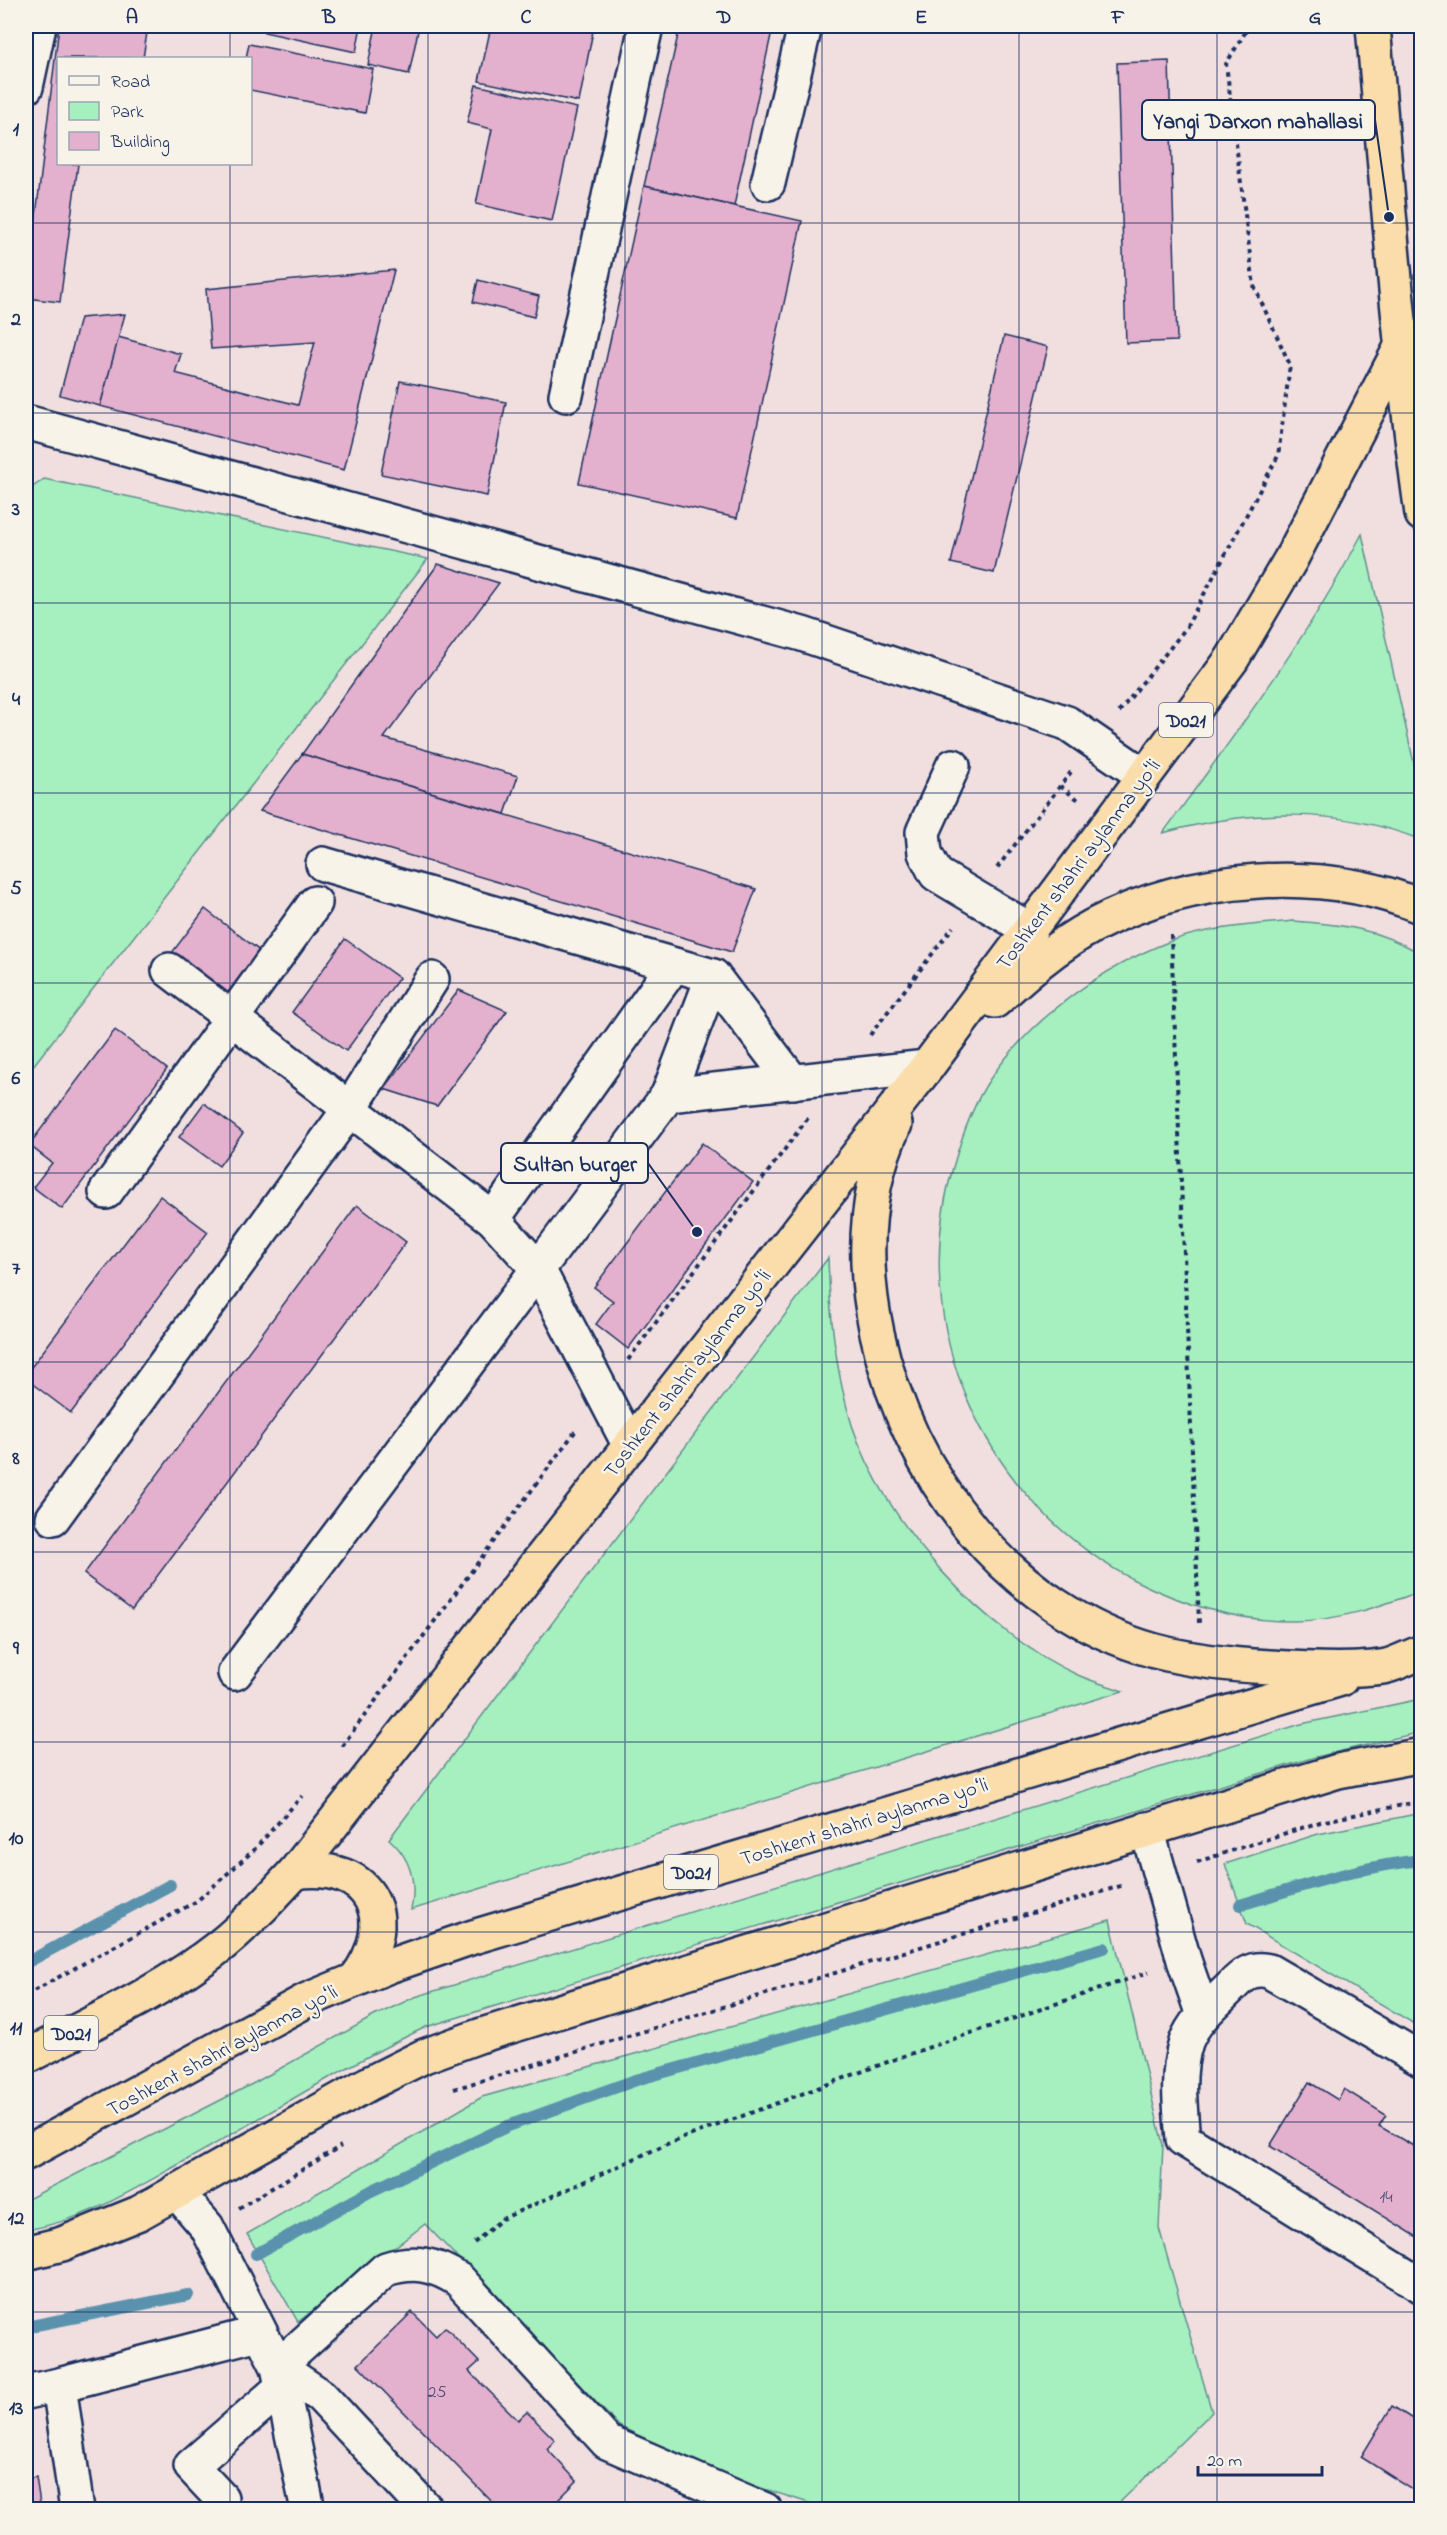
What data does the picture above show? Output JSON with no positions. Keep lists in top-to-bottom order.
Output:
{
  "streets": {
    "highway": ["D021", "Toshkent shahri aylanma yoʻli"]
  },
  "places": ["Yangi Darxon mahallasi", "Sultan burger"],
  "house_numbers": ["14", "25"],
  "legend": ["Road", "Park", "Building"],
  "scale_bar": "20 m",
  "grid": {
    "columns": [
      "A",
      "B",
      "C",
      "D",
      "E",
      "F",
      "G"
    ],
    "rows": [
      "1",
      "2",
      "3",
      "4",
      "5",
      "6",
      "7",
      "8",
      "9",
      "10",
      "11",
      "12",
      "13"
    ]
  }
}
